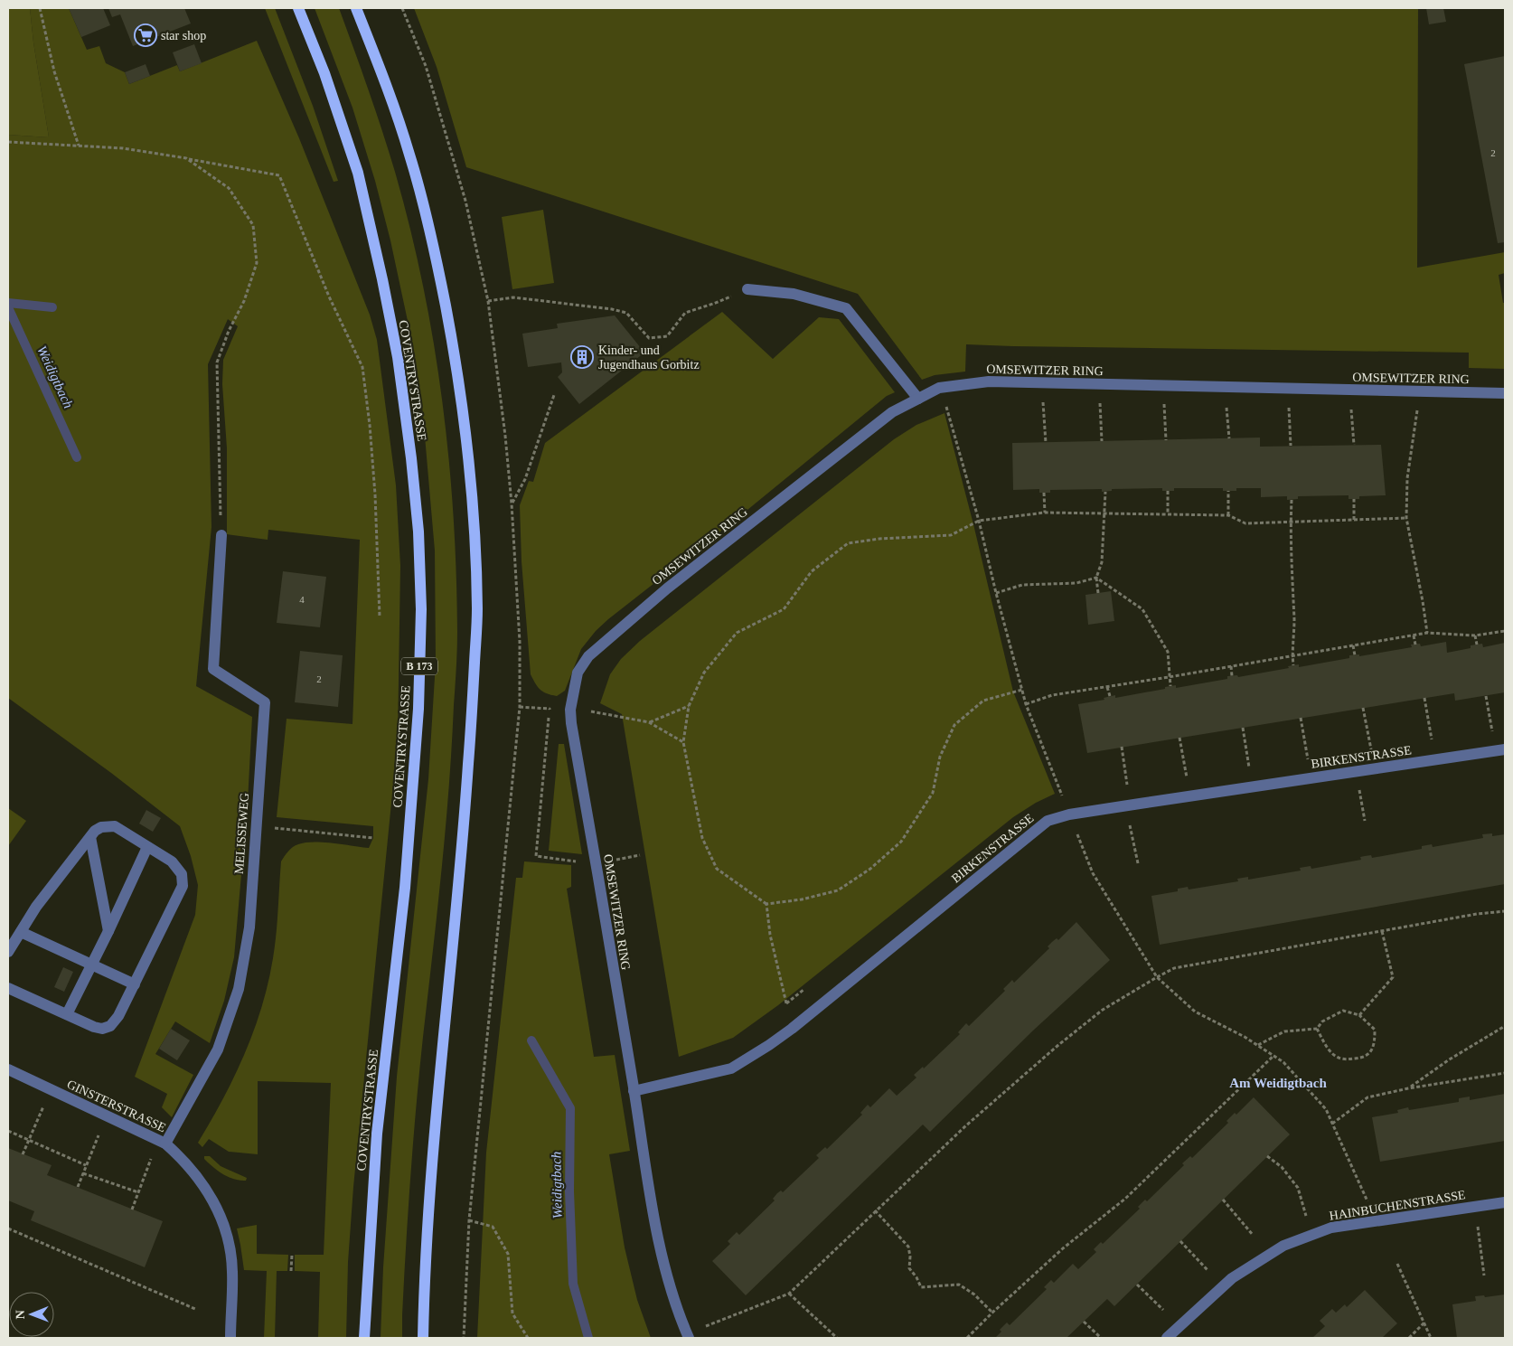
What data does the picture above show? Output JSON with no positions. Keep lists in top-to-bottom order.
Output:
{
  "streets": {
    "main road": ["COVENTRYSTRASSE", "B 173"],
    "street": [
      "OMSEWITZER RING",
      "BIRKENSTRASSE",
      "MELISSEWEG",
      "GINSTERSTRASSE",
      "HAINBUCHENSTRASSE"
    ]
  },
  "crossings": [
    ["OMSEWITZER RING", "BIRKENSTRASSE"],
    ["MELISSEWEG", "GINSTERSTRASSE"]
  ],
  "districts": ["Am Weidigtbach"],
  "water": ["Weidigtbach"],
  "places": {
    "supermarket": ["star shop"],
    "building": ["Kinder- und Jugendhaus Gorbitz"]
  },
  "house_numbers": ["2", "4", "2"],
  "north": "left"
}
